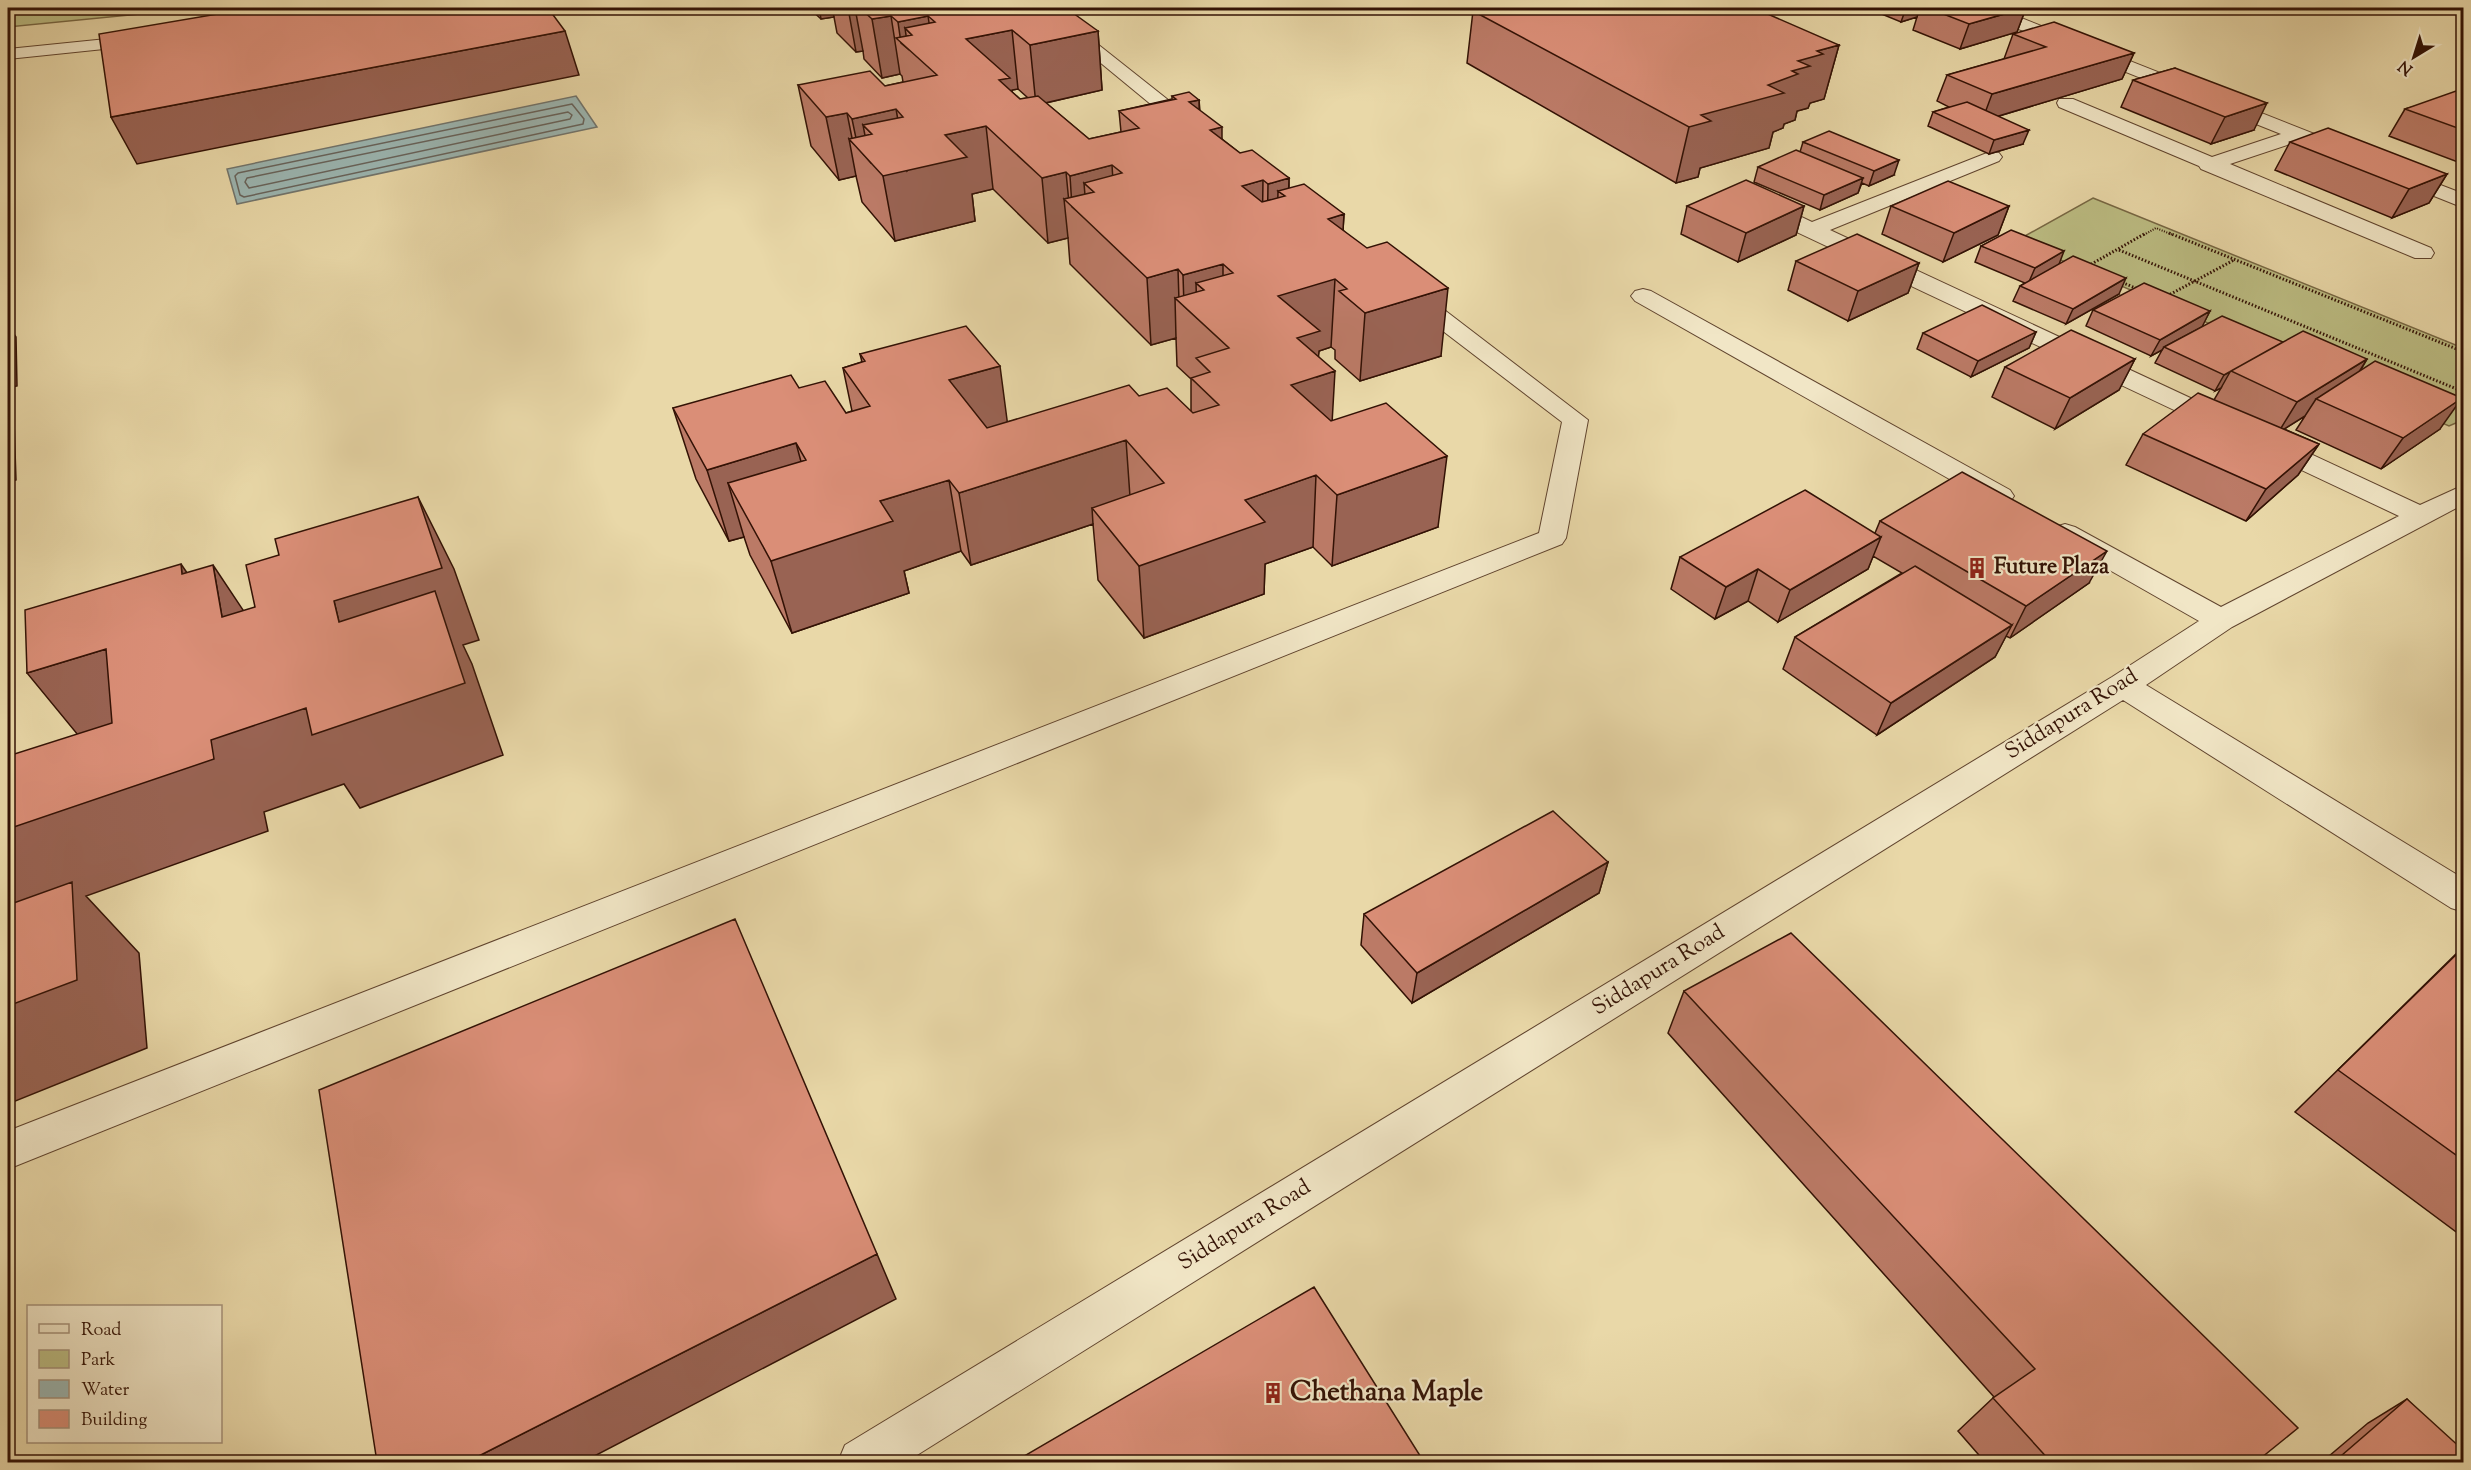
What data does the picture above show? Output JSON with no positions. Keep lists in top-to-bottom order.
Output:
{
  "streets": {
    "street": ["Siddapura Road"]
  },
  "places": {
    "building": ["Future Plaza", "Chethana Maple"]
  },
  "legend": [
    "Road",
    "Park",
    "Water",
    "Building"
  ],
  "north": "bottom left"
}
